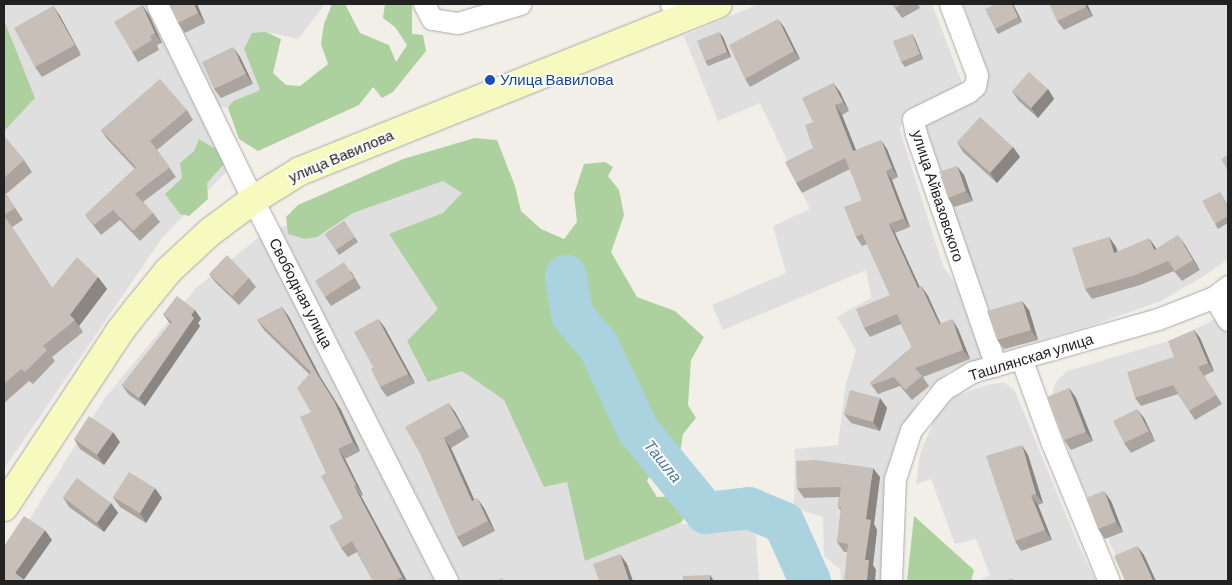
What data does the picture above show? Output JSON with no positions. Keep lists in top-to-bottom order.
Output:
{
  "streets": {
    "main road": ["улица Вавилова"],
    "street": ["улица Айвазовского", "Свободная улица", "Ташлянская улица"]
  },
  "crossings": [
    ["улица Вавилова", "Свободная улица"],
    ["улица Айвазовского", "Ташлянская улица"]
  ],
  "water": ["Ташла"],
  "places": ["Улица Вавилова"]
}
